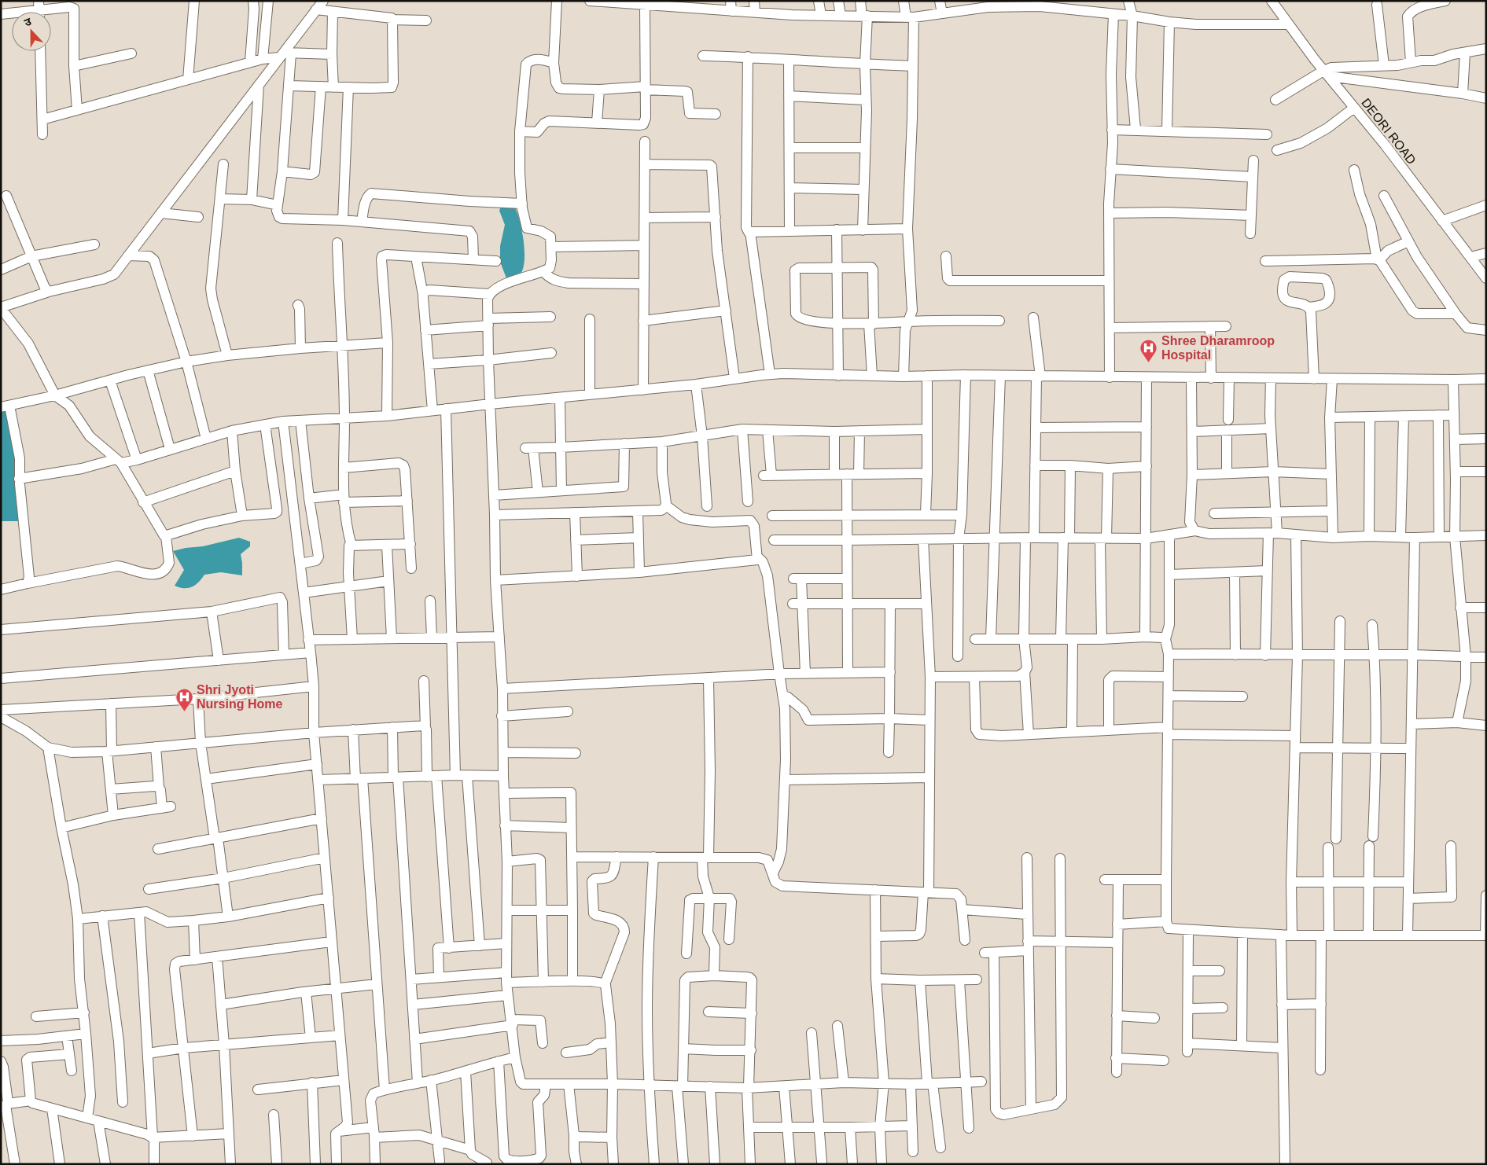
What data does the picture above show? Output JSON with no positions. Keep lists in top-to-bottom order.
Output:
{
  "streets": {
    "street": ["DEORI ROAD"]
  },
  "places": {
    "hospital": ["Shree Dharamroop Hospital", "Shri Jyoti Nursing Home"]
  },
  "north": "top"
}
